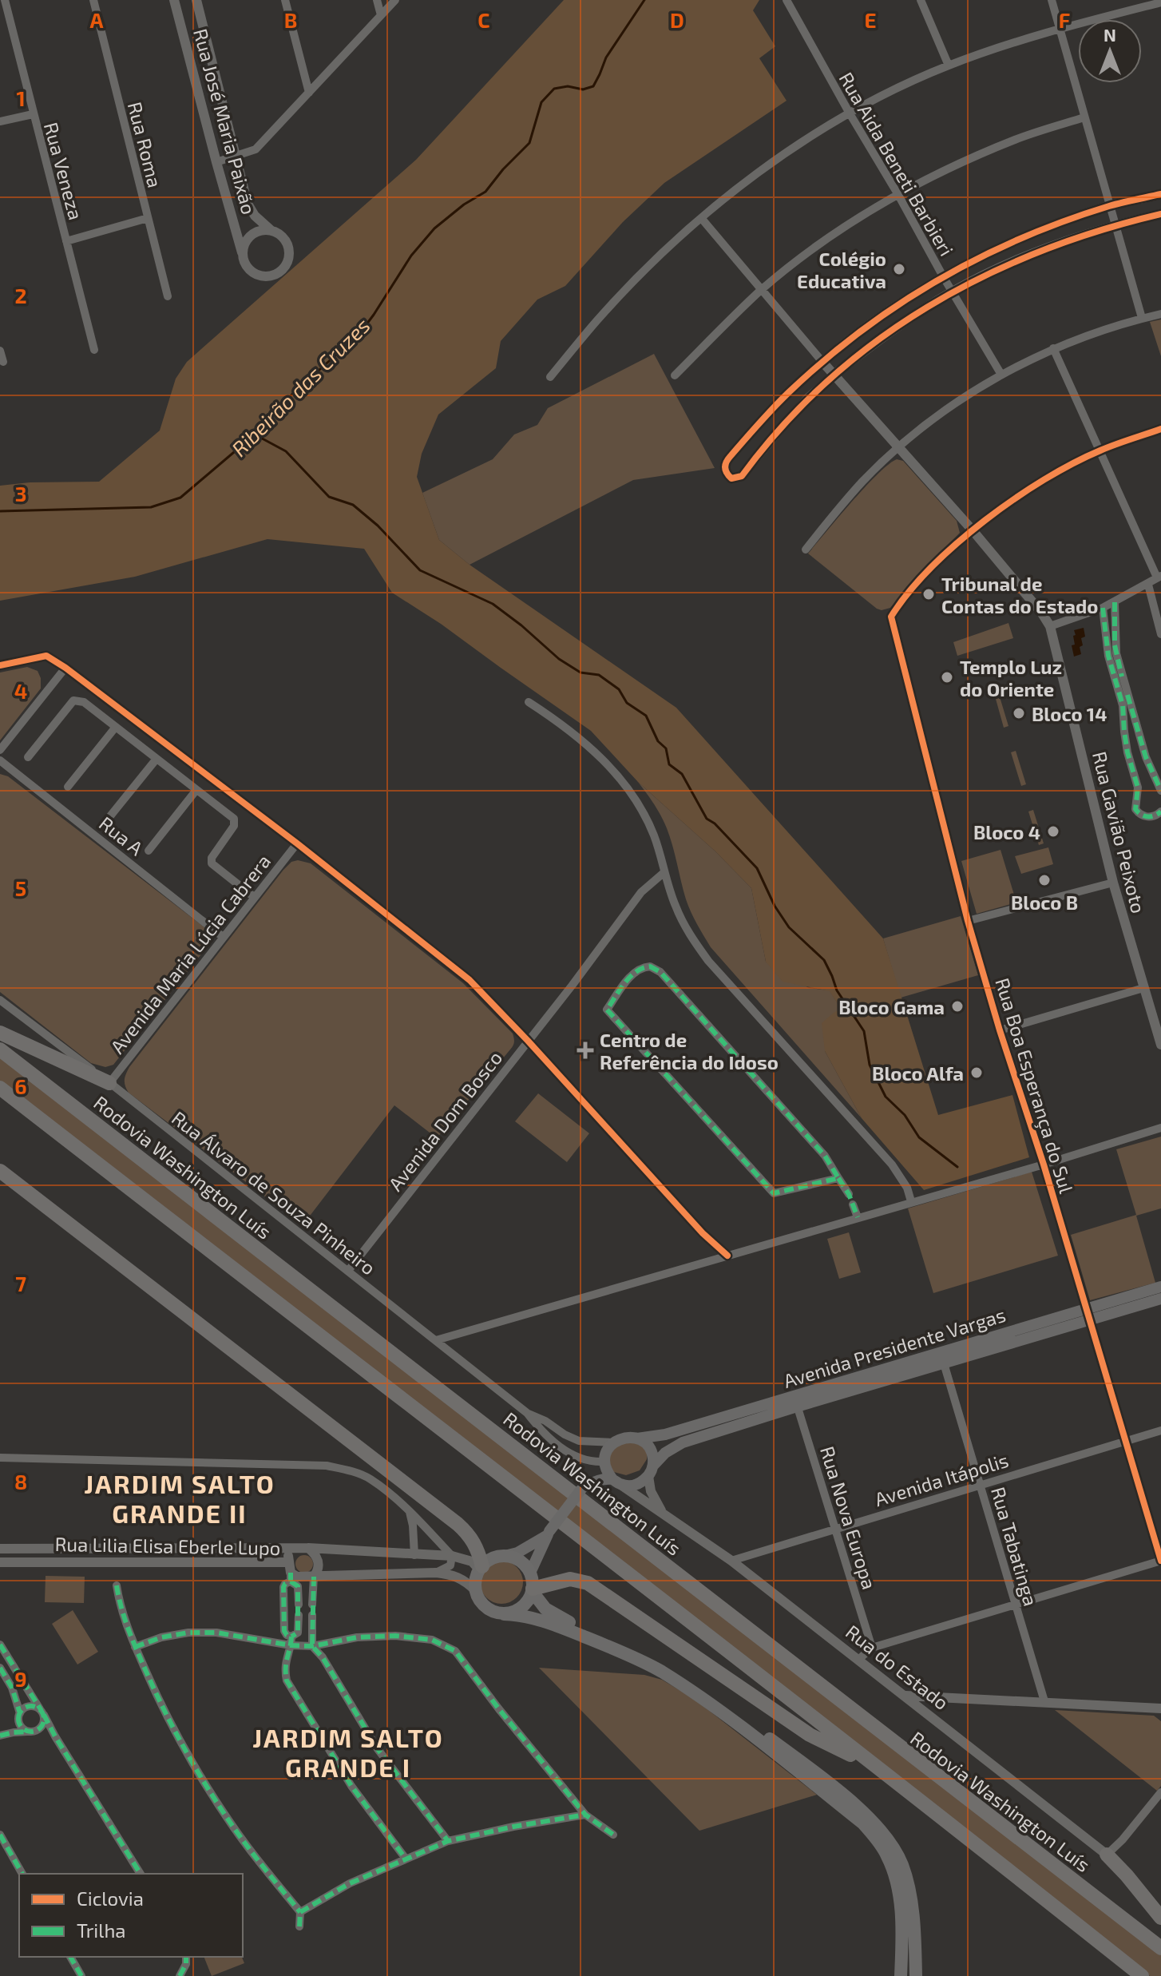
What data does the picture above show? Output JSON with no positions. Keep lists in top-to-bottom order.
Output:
{
  "streets": {
    "highway": ["Rodovia Washington Luís"],
    "main road": ["Avenida Presidente Vargas"],
    "street": [
      "Rua José Maria Paixão",
      "Rua Roma",
      "Rua Aida Beneti Barbieri",
      "Rua Veneza",
      "Rua Gavião Peixoto",
      "Rua A",
      "Avenida Maria Lúcia Cabrera",
      "Rua Boa Esperança do Sul",
      "Avenida Dom Bosco",
      "Rua Álvaro de Souza Pinheiro",
      "Avenida Itápolis",
      "Rua Nova Europa",
      "Rua Lilia Elisa Eberle Lupo",
      "Rua Tabatinga",
      "Rua do Estado"
    ]
  },
  "crossings": [
    ["Rua A", "Avenida Maria Lúcia Cabrera"],
    ["Avenida Maria Lúcia Cabrera", "Rua Álvaro de Souza Pinheiro"],
    ["Rua Boa Esperança do Sul", "Avenida Presidente Vargas"],
    ["Rua Boa Esperança do Sul", "Avenida Itápolis"],
    ["Avenida Dom Bosco", "Rua Álvaro de Souza Pinheiro"],
    ["Rua Álvaro de Souza Pinheiro", "Avenida Presidente Vargas"],
    ["Rua Álvaro de Souza Pinheiro", "Rua do Estado"],
    ["Avenida Presidente Vargas", "Rua Nova Europa"],
    ["Avenida Presidente Vargas", "Rua Tabatinga"],
    ["Avenida Presidente Vargas", "Rua do Estado"],
    ["Avenida Itápolis", "Rua Nova Europa"],
    ["Avenida Itápolis", "Rua Tabatinga"],
    ["Avenida Itápolis", "Rua do Estado"]
  ],
  "districts": ["JARDIM SALTO GRANDE II", "JARDIM SALTO GRANDE I"],
  "water": ["Ribeirão das Cruzes"],
  "places": {
    "other": [
      "Colégio Educativa",
      "Tribunal de Contas do Estado",
      "Templo Luz do Oriente",
      "Bloco 14",
      "Bloco 4",
      "Bloco B",
      "Bloco Gama",
      "Bloco Alfa"
    ],
    "health": ["Centro de Referência do Idoso"]
  },
  "legend": ["Ciclovia", "Trilha"],
  "north": "top",
  "grid": {
    "columns": [
      "A",
      "B",
      "C",
      "D",
      "E",
      "F"
    ],
    "rows": [
      "1",
      "2",
      "3",
      "4",
      "5",
      "6",
      "7",
      "8",
      "9"
    ]
  }
}
